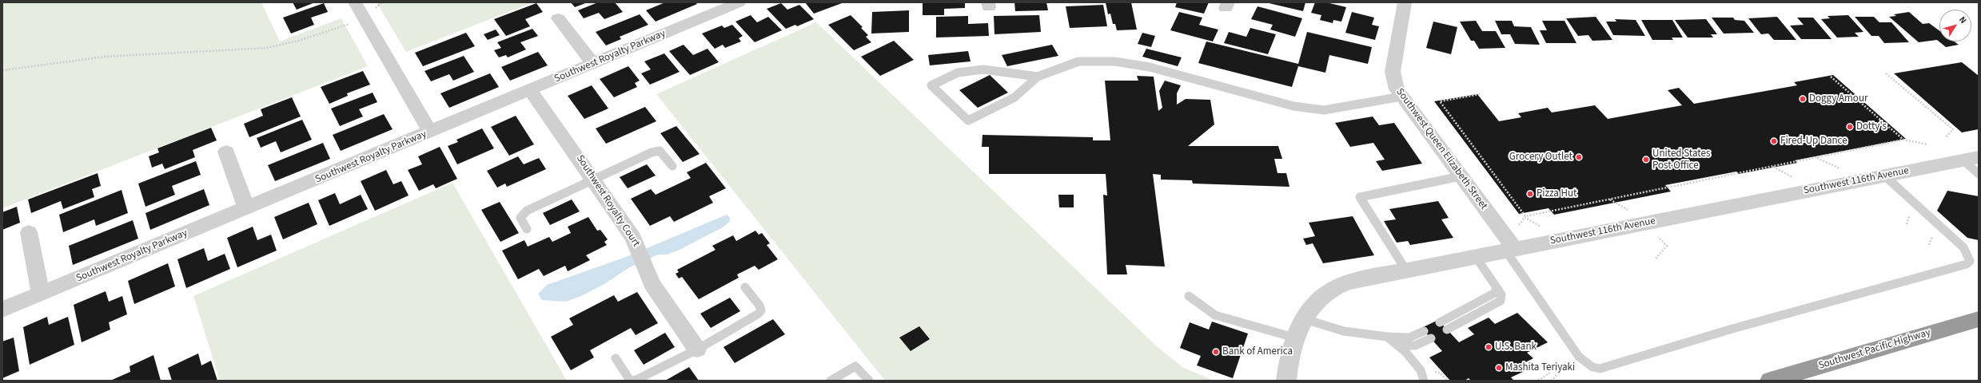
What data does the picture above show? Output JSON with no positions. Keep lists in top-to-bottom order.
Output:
{
  "streets": {
    "highway": ["Southwest Pacific Highway"],
    "street": [
      "Southwest Royalty Parkway",
      "Southwest Queen Elizabeth Street",
      "Southwest 116th Avenue",
      "Southwest Royalty Court"
    ]
  },
  "crossings": [
    ["Southwest Royalty Parkway", "Southwest Royalty Court"],
    ["Southwest Queen Elizabeth Street", "Southwest 116th Avenue"]
  ],
  "places": [
    "Doggy Amour",
    "Dotty's",
    "Fired-Up Dance",
    "Grocery Outlet",
    "United States Post Office",
    "Pizza Hut",
    "U.S. Bank",
    "Bank of America",
    "Mashita Teriyaki"
  ],
  "north": "top right"
}
